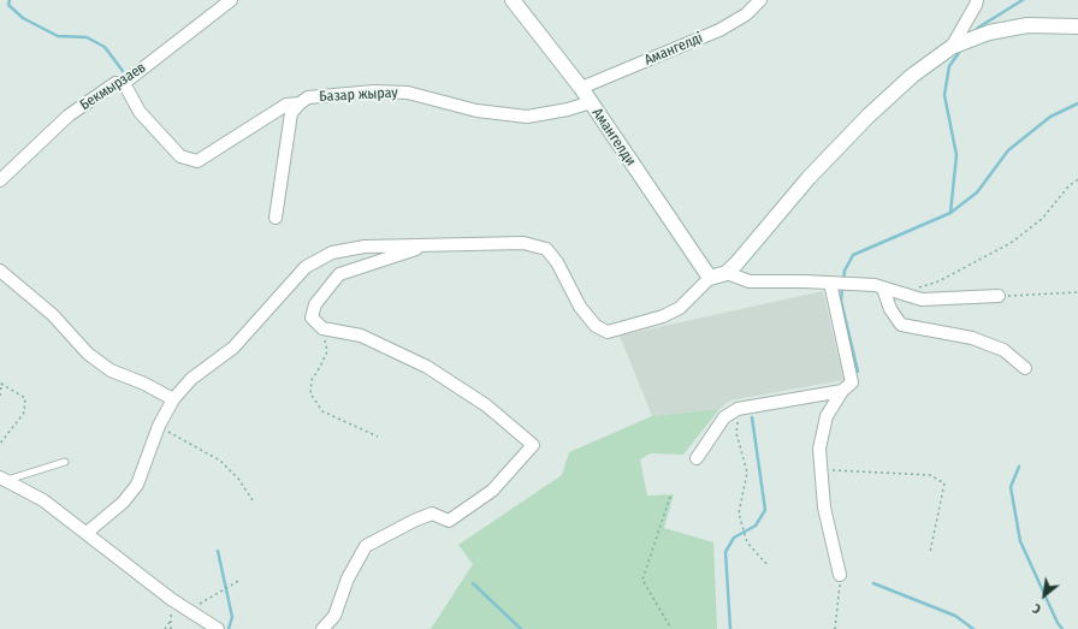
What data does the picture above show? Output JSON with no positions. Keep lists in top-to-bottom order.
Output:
{
  "streets": {
    "main road": ["Амангелди"],
    "street": ["Амангелді", "Бекмырзаев", "Базар жырау"]
  },
  "crossings": [
    ["Амангелді", "Амангелди"],
    ["Базар жырау", "Амангелди"]
  ],
  "north": "bottom left"
}
